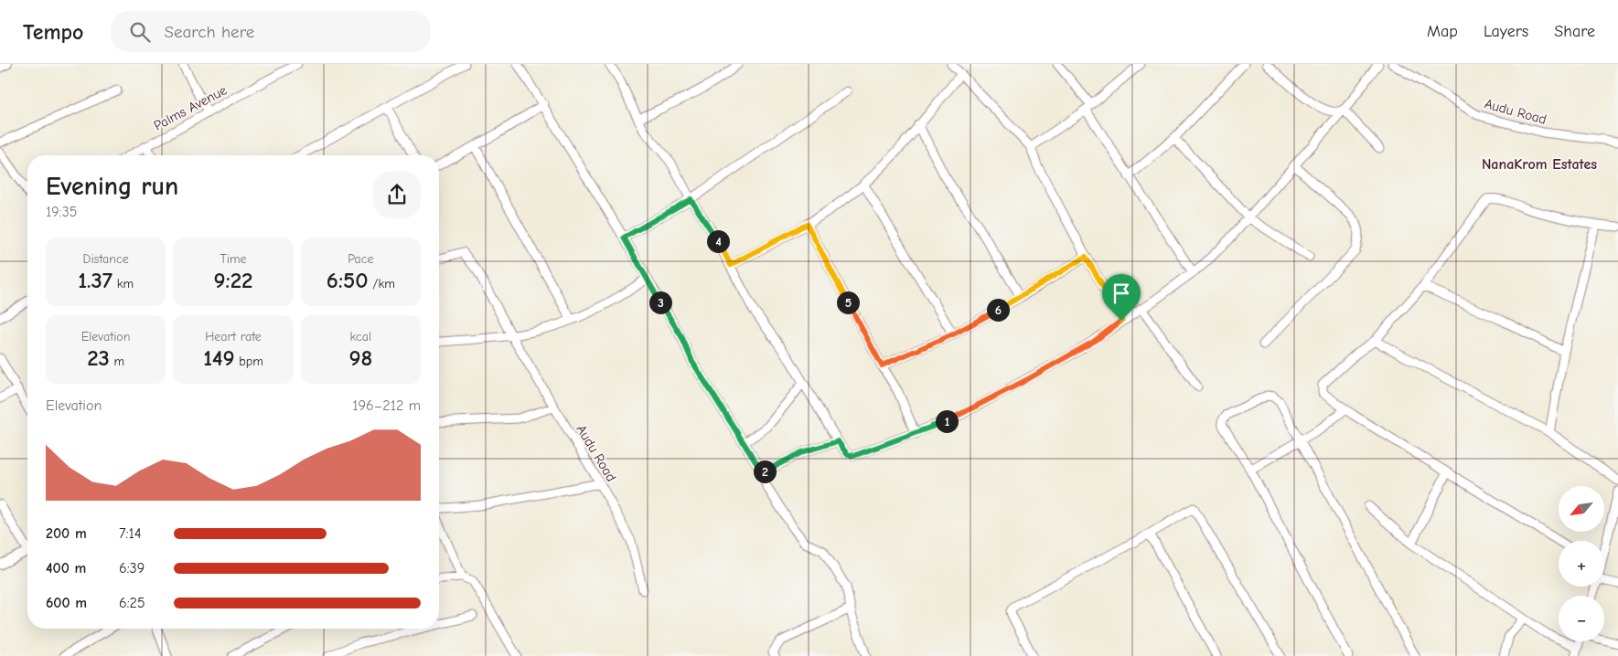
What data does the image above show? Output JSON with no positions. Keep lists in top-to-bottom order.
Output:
{
  "streets": {
    "street": ["Palms Avenue", "Audu Road"]
  },
  "districts": ["NanaKrom Estates"],
  "north": "bottom left",
  "page": {
    "header": "Tempo",
    "search": "Search here",
    "nav": ["Map", "Layers", "Share"],
    "heading": ["Evening run", "19:35"],
    "pins": [
      "4",
      "3",
      "5",
      "6",
      "1",
      "2"
    ],
    "stats": [
      ["Distance", "1.37 km"],
      ["Time", "9:22"],
      ["Pace", "6:50 /km"],
      ["Elevation", "23 m"],
      ["Heart rate", "149 bpm"],
      ["kcal", "98"]
    ],
    "chart": ["Elevation", "196–212 m"],
    "map_buttons": ["+", "−"],
    "list": [
      {
        "name": "200 m",
        "note": "7:14"
      },
      {
        "name": "400 m",
        "note": "6:39"
      },
      {
        "name": "600 m",
        "note": "6:25"
      }
    ]
  }
}
